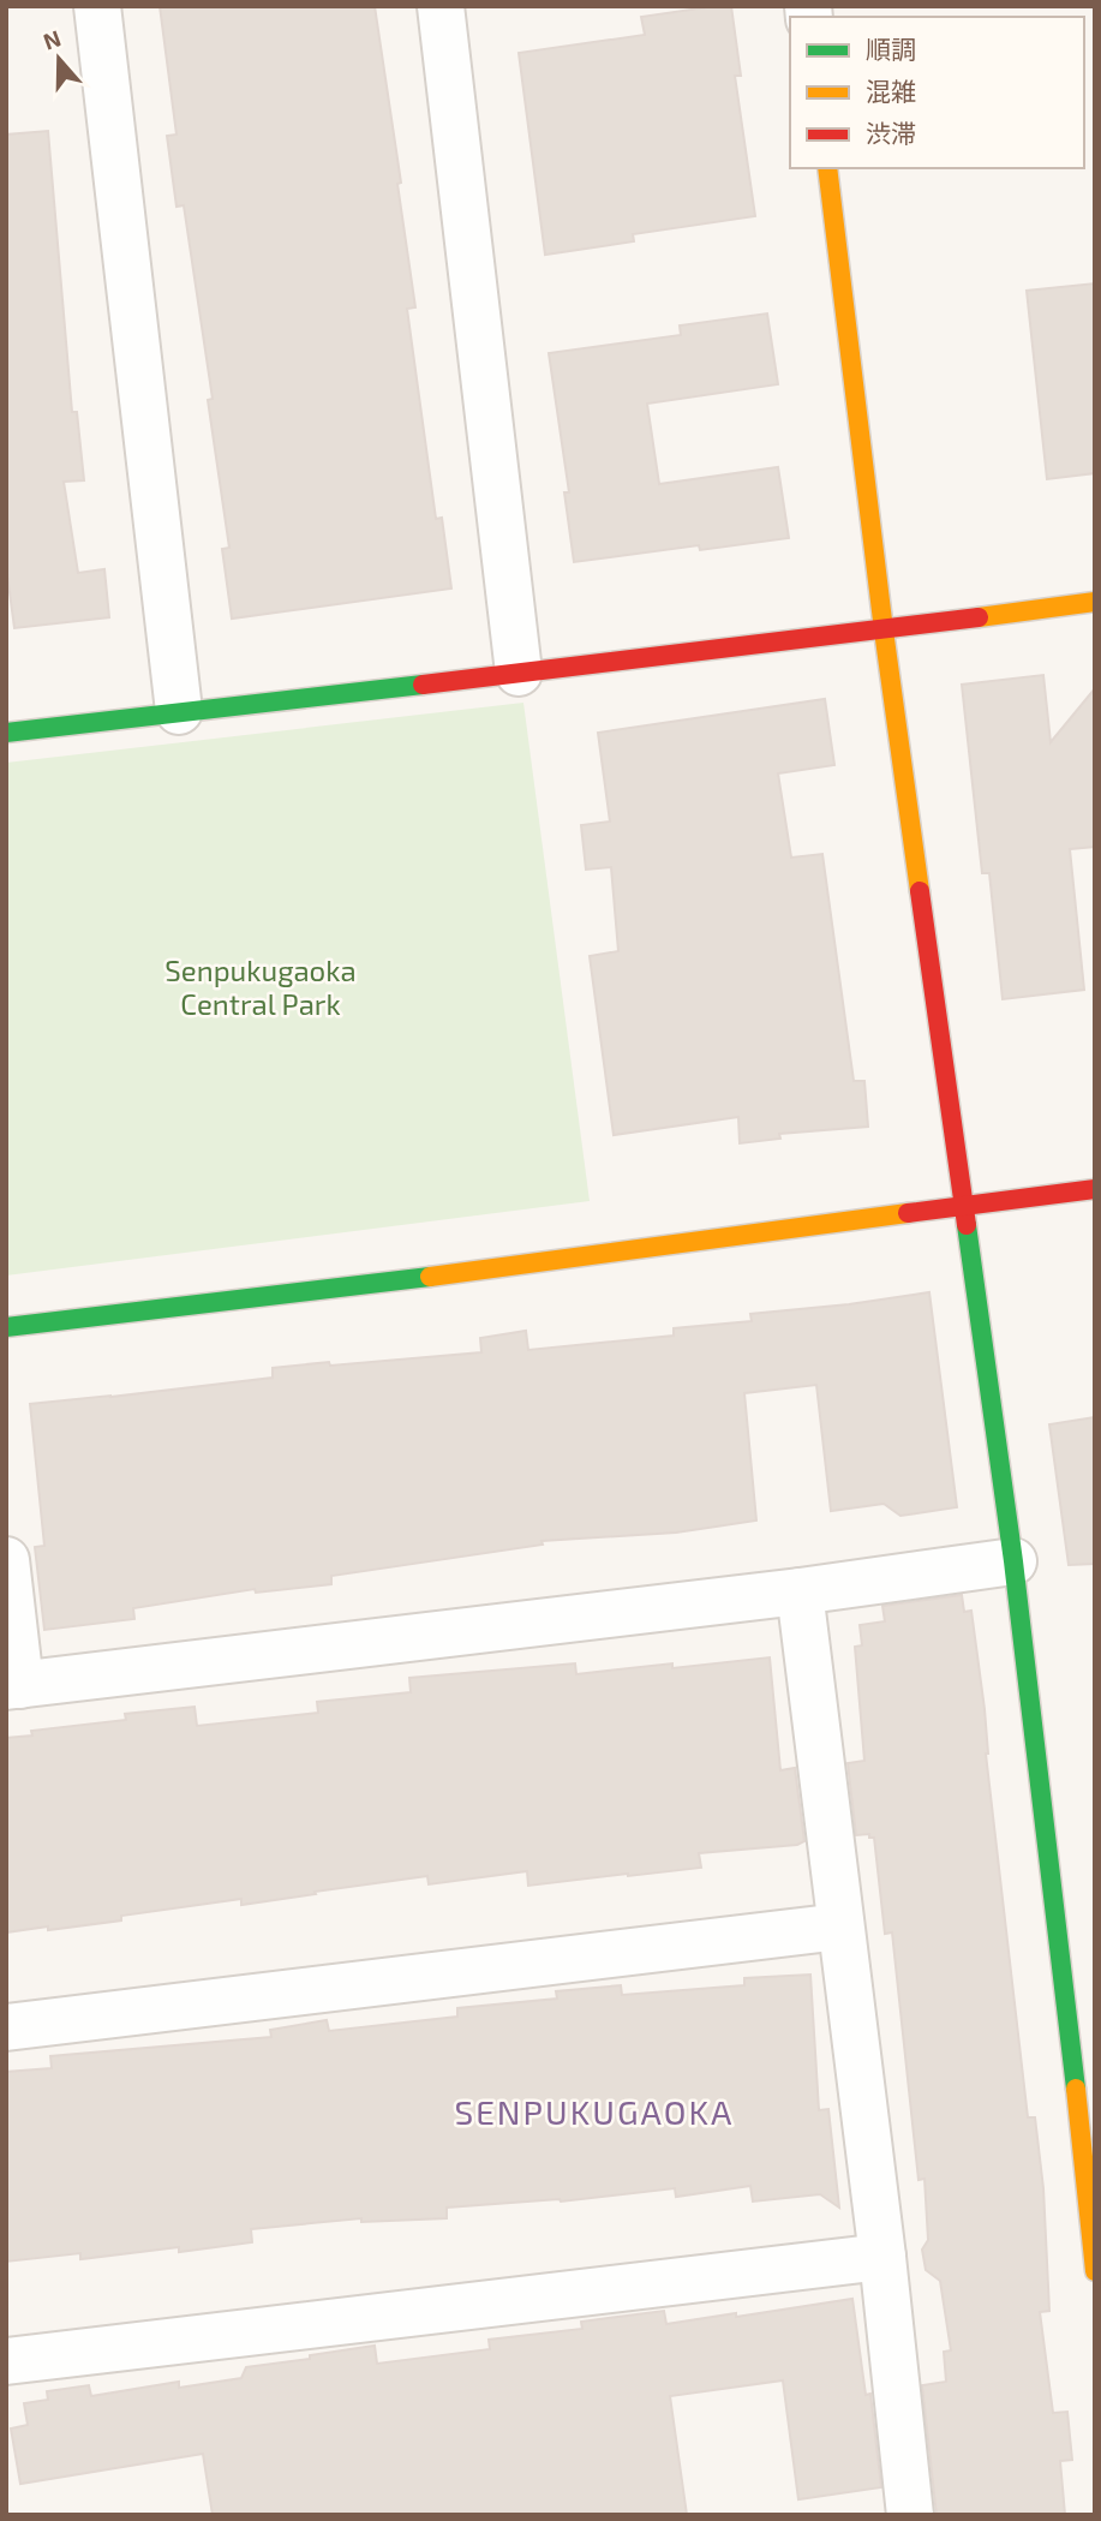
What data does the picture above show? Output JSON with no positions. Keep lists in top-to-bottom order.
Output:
{
  "districts": ["SENPUKUGAOKA"],
  "parks": ["Senpukugaoka Central Park"],
  "legend": ["順調", "混雑", "渋滞"],
  "north": "top"
}
